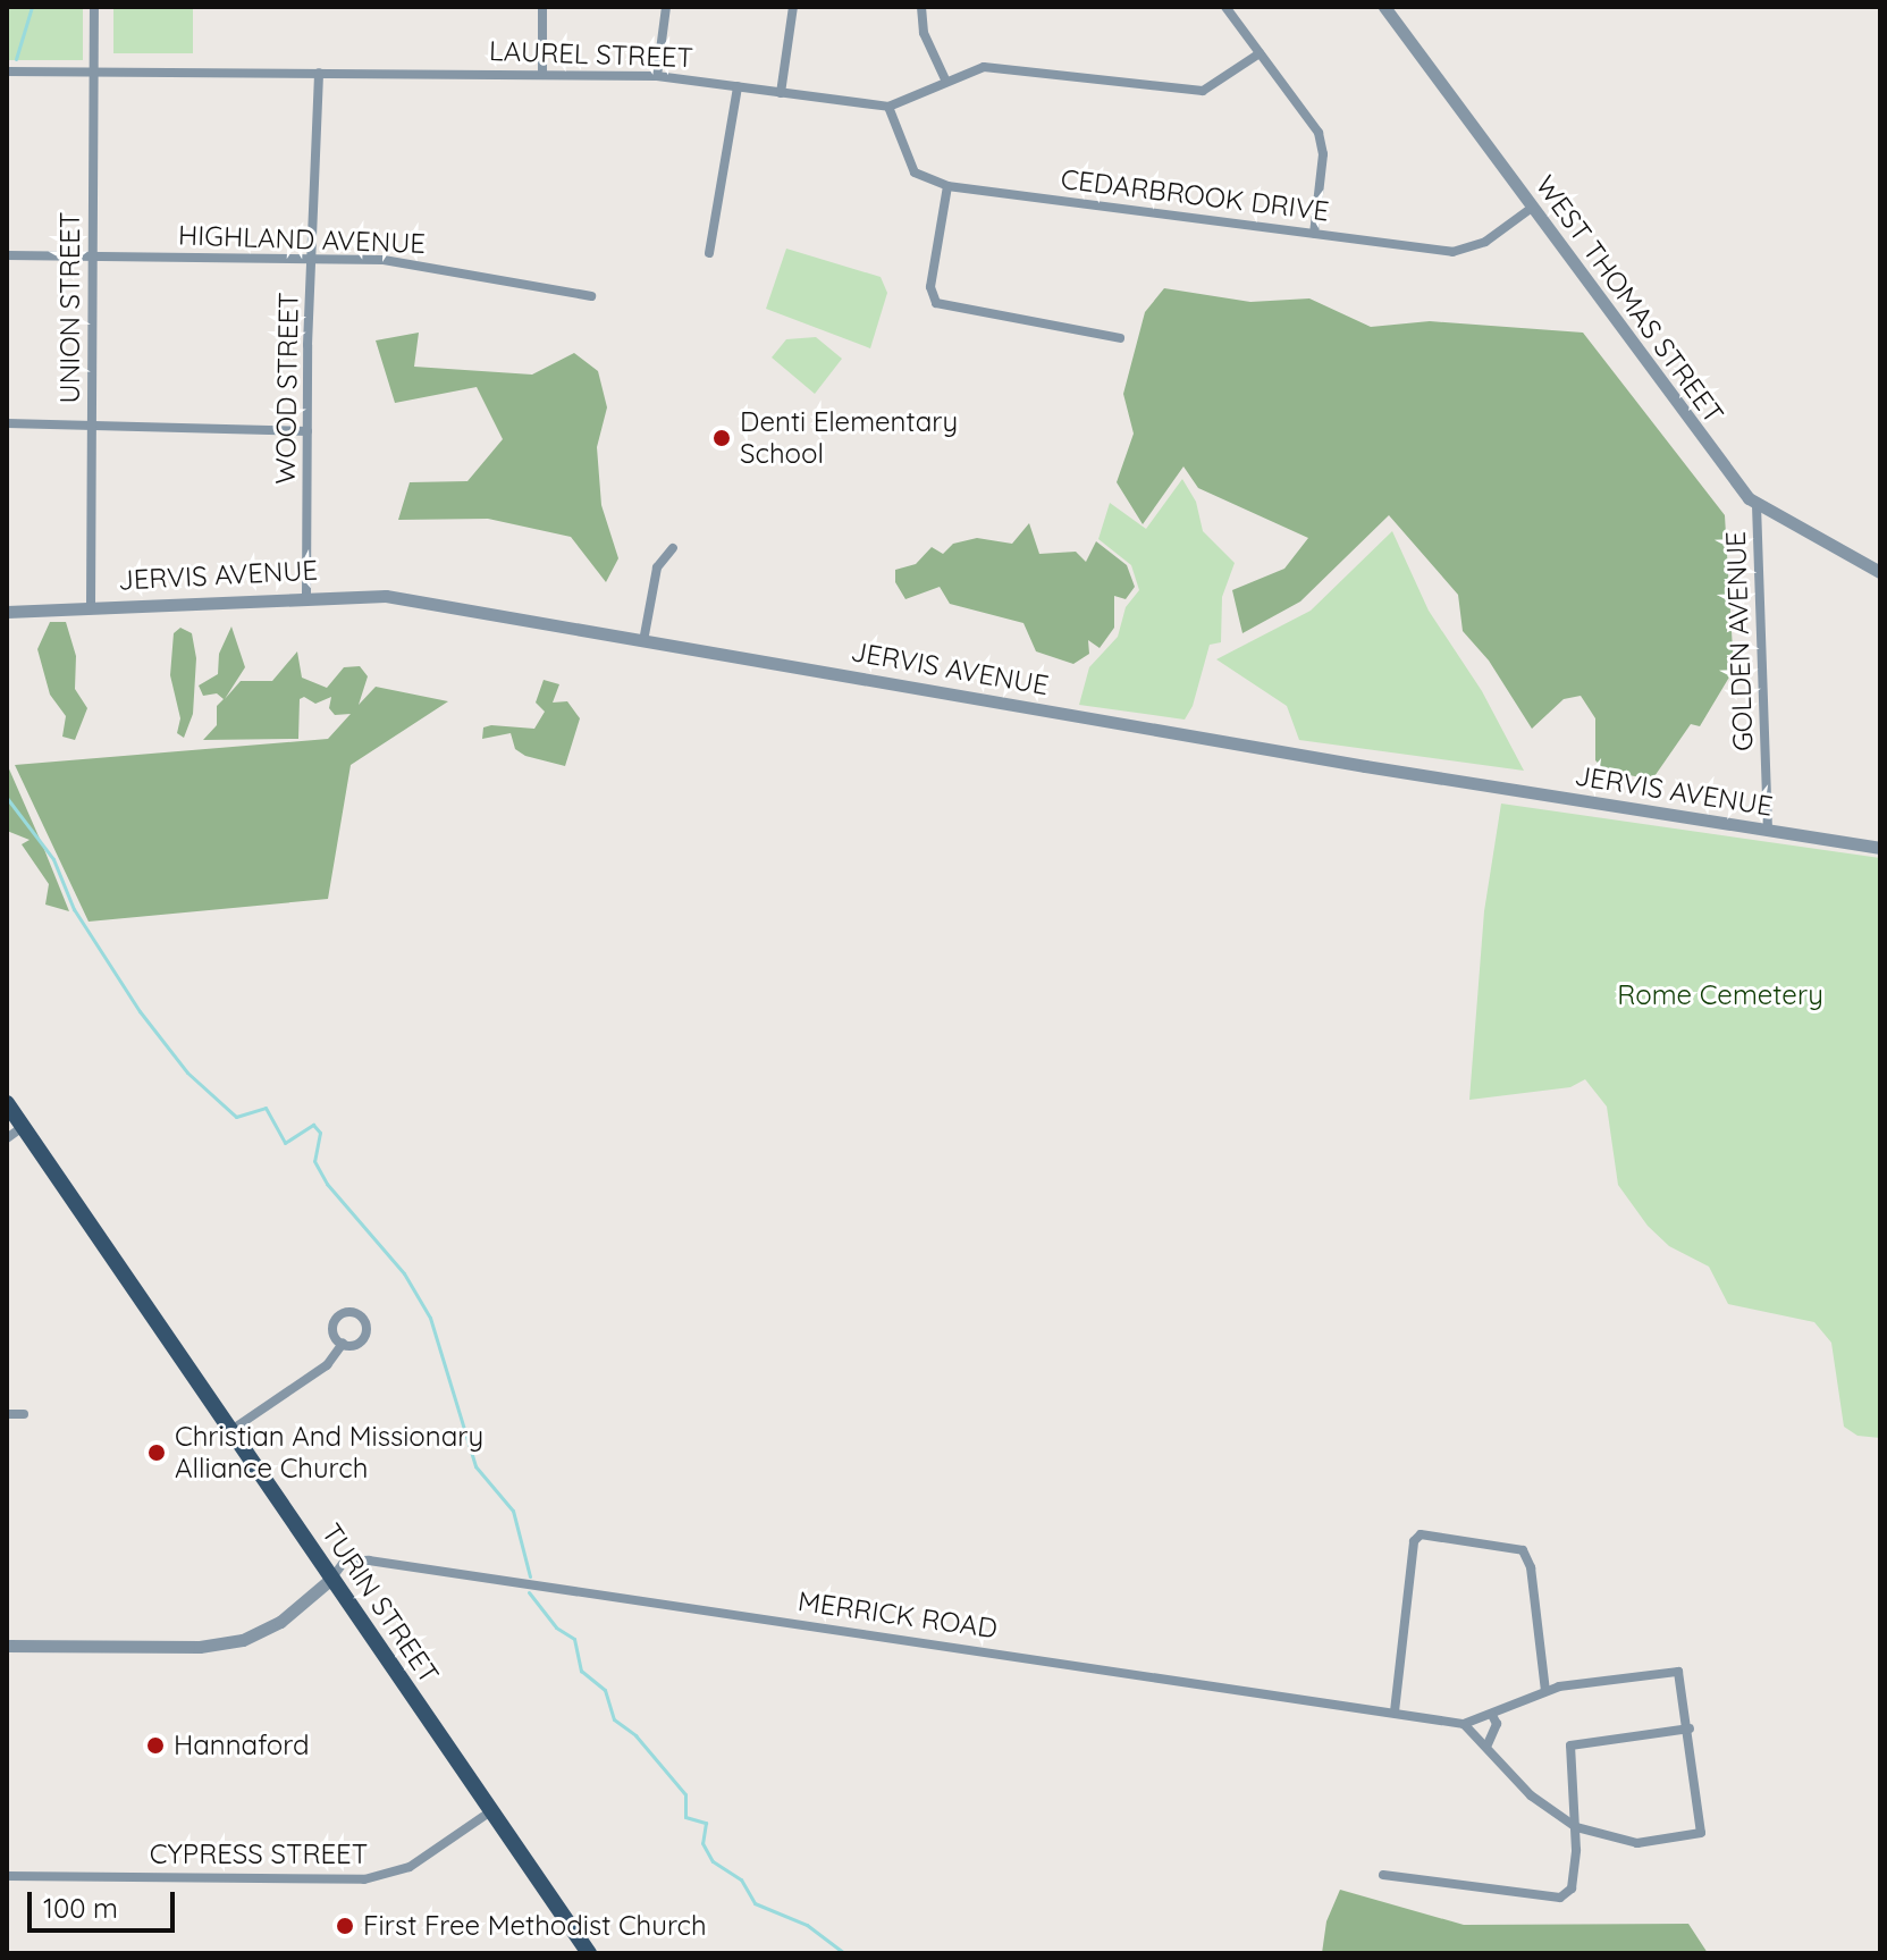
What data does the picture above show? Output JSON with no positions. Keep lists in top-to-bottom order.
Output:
{
  "streets": {
    "main road": ["TURIN STREET"],
    "street": [
      "LAUREL STREET",
      "CEDARBROOK DRIVE",
      "HIGHLAND AVENUE",
      "WEST THOMAS STREET",
      "UNION STREET",
      "WOOD STREET",
      "JERVIS AVENUE",
      "GOLDEN AVENUE",
      "MERRICK ROAD",
      "CYPRESS STREET"
    ]
  },
  "crossings": [
    ["LAUREL STREET", "CEDARBROOK DRIVE"],
    ["LAUREL STREET", "UNION STREET"],
    ["LAUREL STREET", "WOOD STREET"],
    ["CEDARBROOK DRIVE", "WEST THOMAS STREET"],
    ["HIGHLAND AVENUE", "UNION STREET"],
    ["HIGHLAND AVENUE", "WOOD STREET"],
    ["WEST THOMAS STREET", "GOLDEN AVENUE"],
    ["UNION STREET", "JERVIS AVENUE"],
    ["WOOD STREET", "JERVIS AVENUE"],
    ["JERVIS AVENUE", "GOLDEN AVENUE"],
    ["TURIN STREET", "MERRICK ROAD"],
    ["TURIN STREET", "CYPRESS STREET"]
  ],
  "parks": ["Rome Cemetery"],
  "places": [
    "Denti Elementary School",
    "Christian And Missionary Alliance Church",
    "Hannaford",
    "First Free Methodist Church"
  ],
  "scale_bar": "100 m"
}
